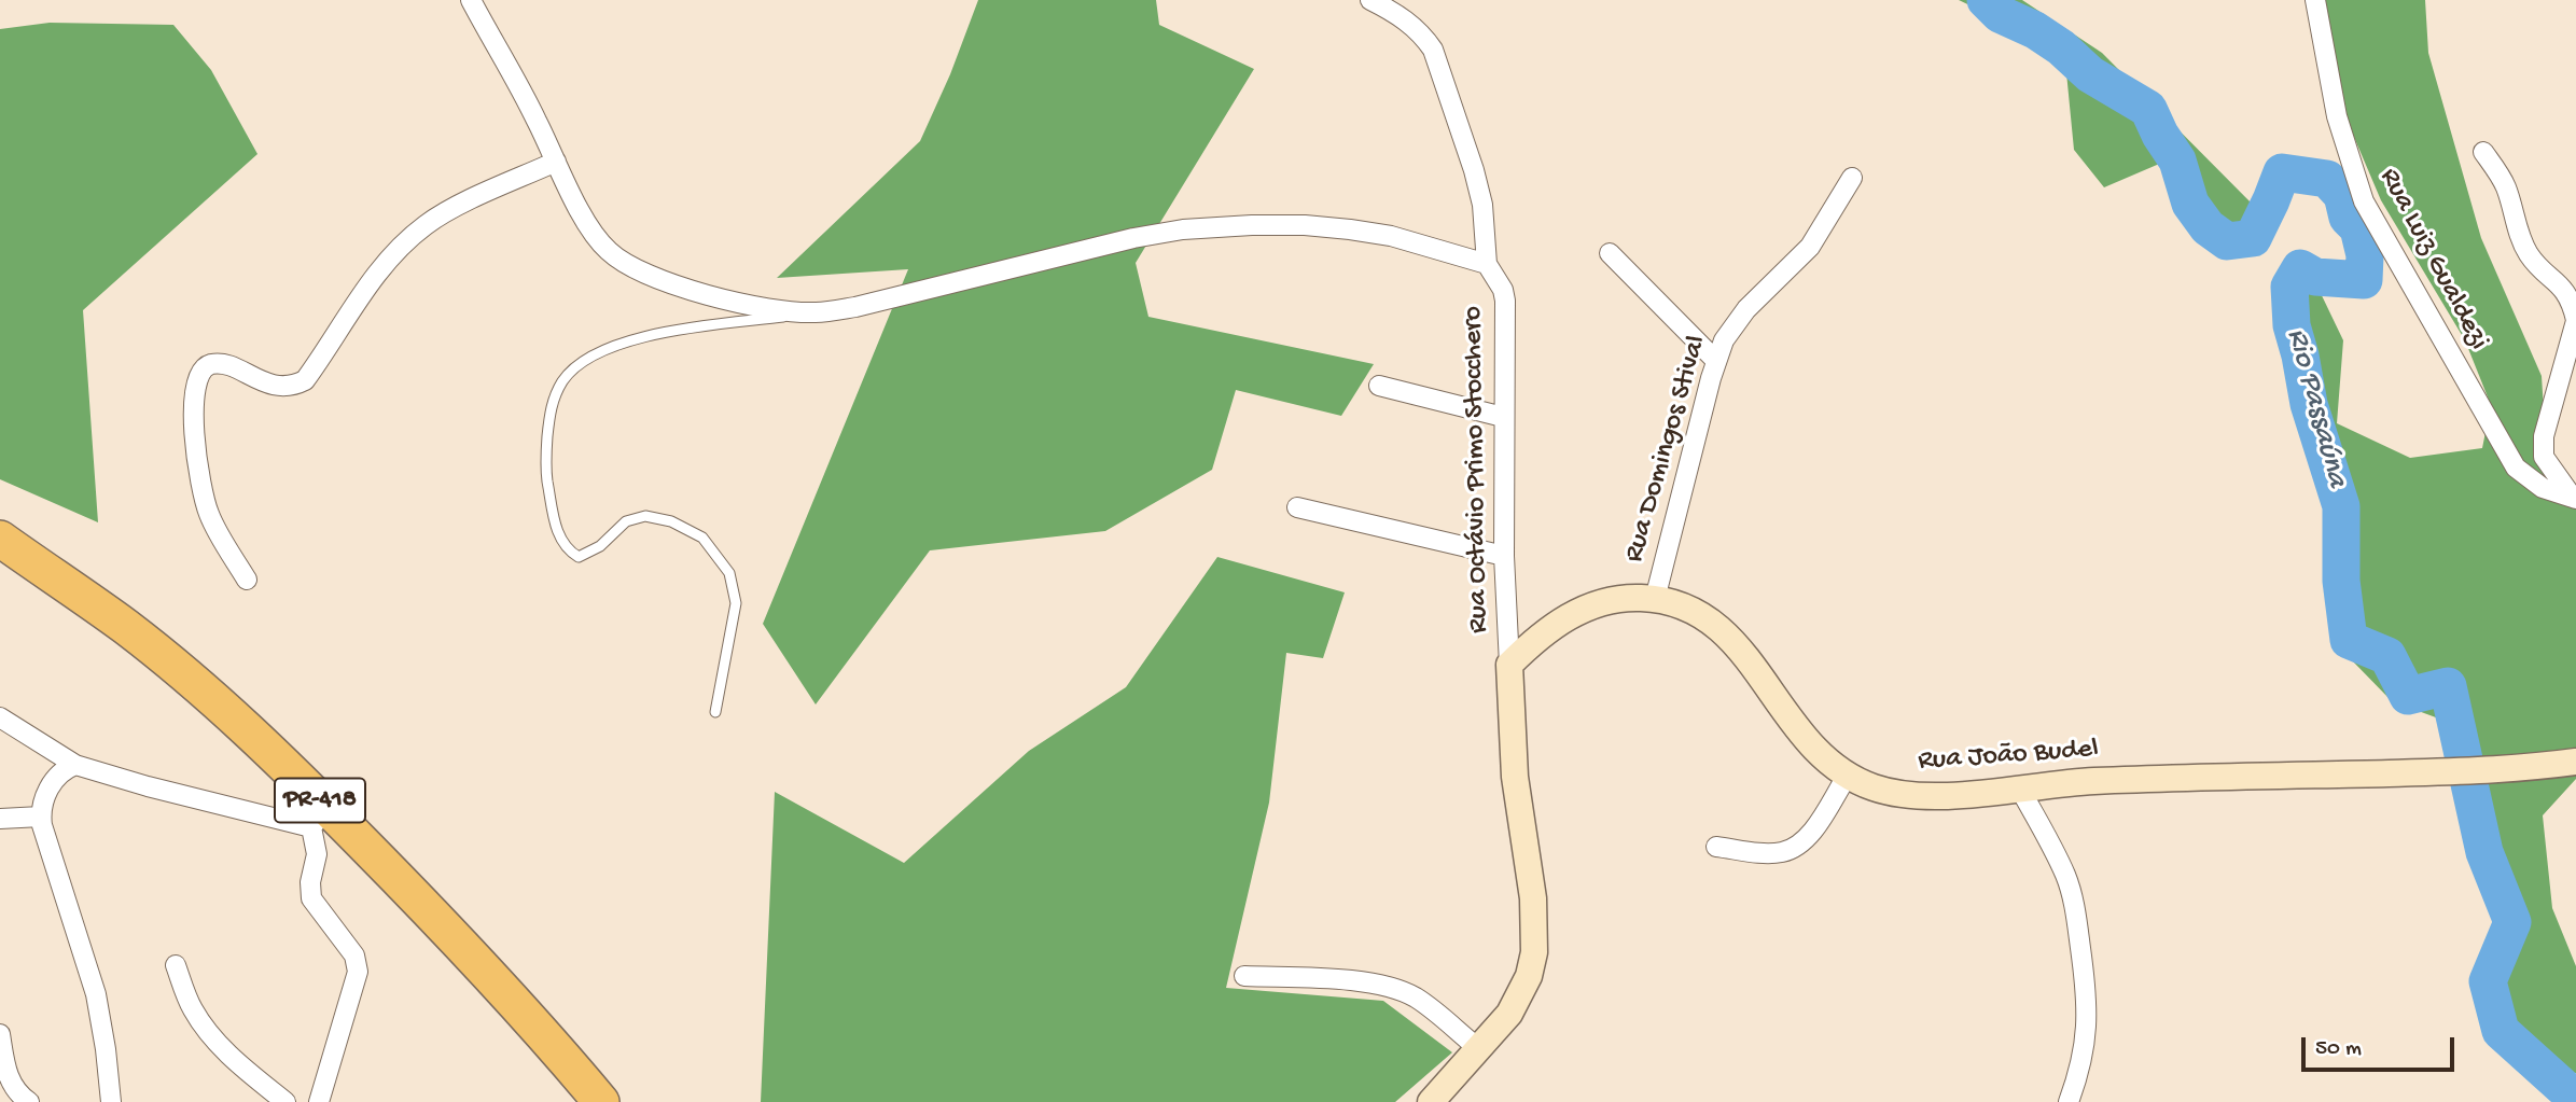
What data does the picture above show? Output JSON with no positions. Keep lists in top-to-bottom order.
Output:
{
  "streets": {
    "highway": ["PR-418"],
    "street": [
      "Rua Luiz Gualdezi",
      "Rua Domingos Stival",
      "Rua Octávio Primo Stocchero",
      "Rua João Budel"
    ]
  },
  "crossings": [
    ["Rua Domingos Stival", "Rua João Budel"],
    ["Rua Octávio Primo Stocchero", "Rua João Budel"]
  ],
  "water": ["Rio Passaúna"],
  "scale_bar": "50 m"
}
